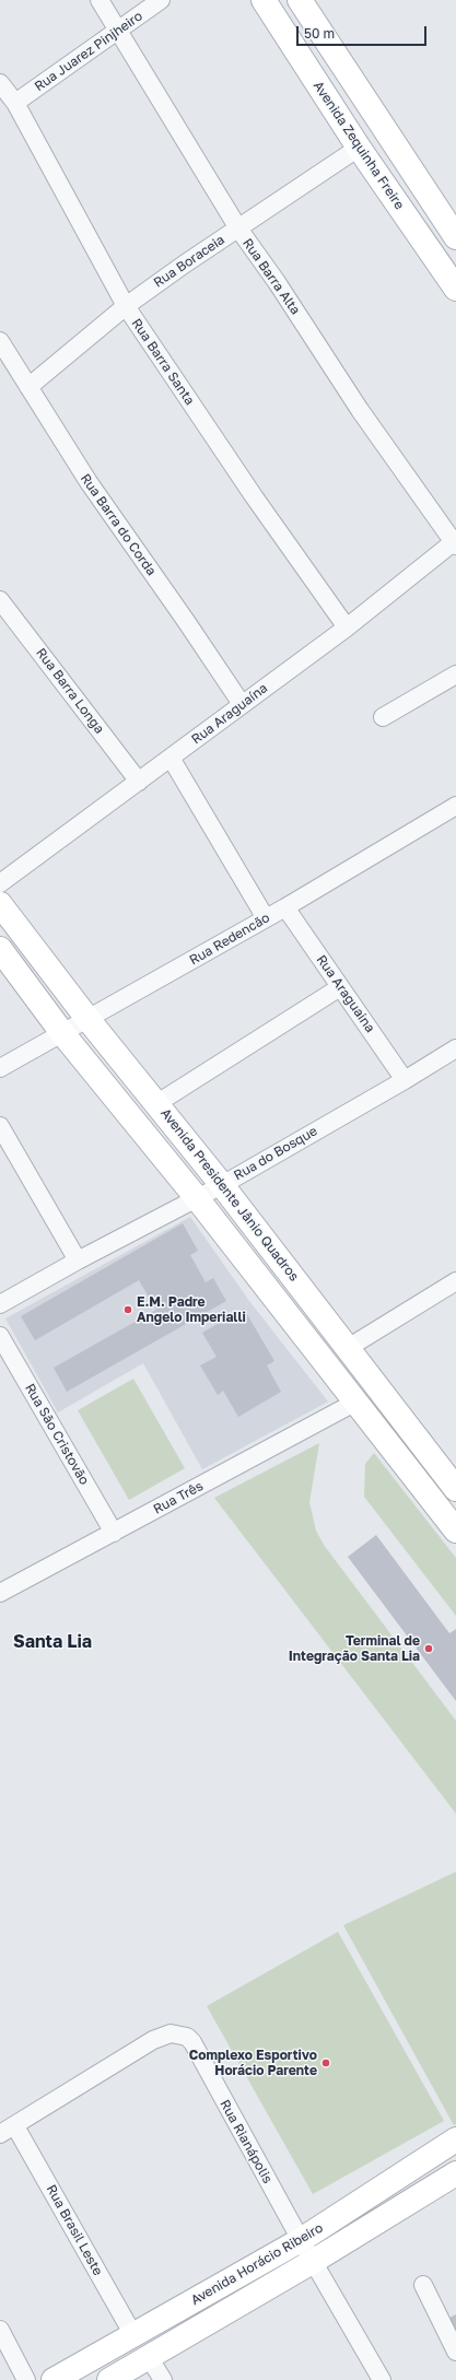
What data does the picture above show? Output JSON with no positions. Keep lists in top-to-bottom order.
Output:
{
  "streets": {
    "street": [
      "Rua Juarez Pinjheiro",
      "Avenida Zequinha Freire",
      "Rua Boraceia",
      "Rua Barra Alta",
      "Rua Barra Santa",
      "Rua Barra do Corda",
      "Rua Barra Longa",
      "Rua Araguaína",
      "Rua Redencão",
      "Rua Araguaina",
      "Rua do Bosque",
      "Avenida Presidente Jânio Quadros",
      "Rua São Cristovão",
      "Rua Três",
      "Rua Rianápolis",
      "Rua Brasil Leste",
      "Avenida Horácio Ribeiro"
    ]
  },
  "crossings": [
    ["Rua Juarez Pinjheiro", "Rua Barra Alta"],
    ["Rua Juarez Pinjheiro", "Rua Barra Santa"],
    ["Avenida Zequinha Freire", "Rua Boraceia"],
    ["Rua Boraceia", "Rua Barra Alta"],
    ["Rua Boraceia", "Rua Barra Santa"],
    ["Rua Boraceia", "Rua Barra do Corda"],
    ["Rua Barra Alta", "Rua Araguaína"],
    ["Rua Barra Santa", "Rua Araguaína"],
    ["Rua Barra do Corda", "Rua Araguaína"],
    ["Rua Barra Longa", "Rua Araguaína"],
    ["Rua Redencão", "Rua Araguaina"],
    ["Rua Redencão", "Avenida Presidente Jânio Quadros"],
    ["Rua Araguaina", "Rua do Bosque"],
    ["Rua do Bosque", "Avenida Presidente Jânio Quadros"],
    ["Rua São Cristovão", "Rua Três"],
    ["Rua Rianápolis", "Rua Brasil Leste"],
    ["Rua Rianápolis", "Avenida Horácio Ribeiro"],
    ["Rua Brasil Leste", "Avenida Horácio Ribeiro"]
  ],
  "districts": ["Santa Lia"],
  "places": ["E.M. Padre Angelo Imperialli", "Terminal de Integração Santa Lia", "Complexo Esportivo Horácio Parente"],
  "scale_bar": "50 m"
}
